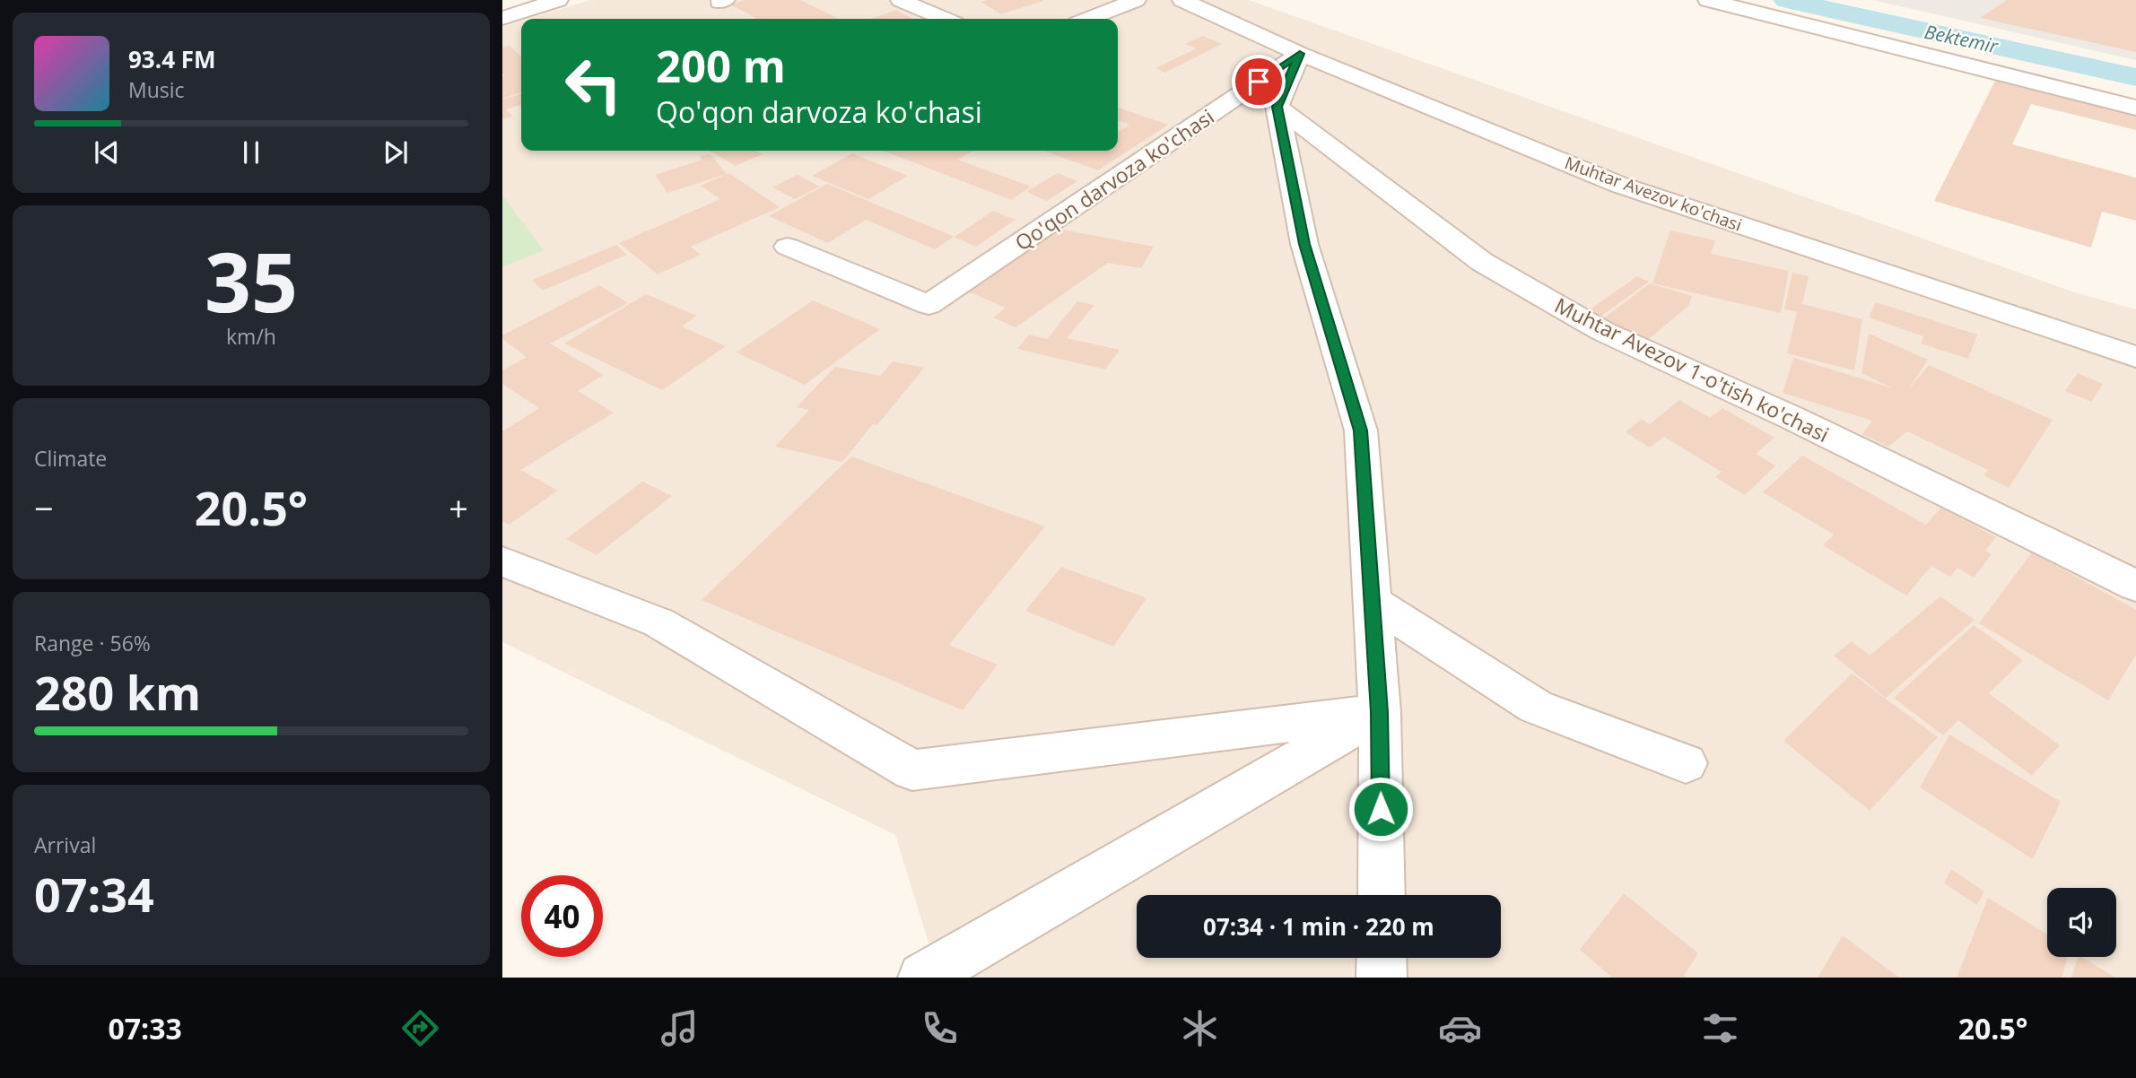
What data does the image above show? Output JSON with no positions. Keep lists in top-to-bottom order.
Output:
{
  "streets": {
    "street": ["Qo'qon darvoza ko'chasi", "Muhtar Avezov ko'chasi", "Muhtar Avezov 1-o'tish ko'chasi"]
  },
  "crossings": [
    ["Qo'qon darvoza ko'chasi", "Muhtar Avezov ko'chasi"]
  ],
  "water": ["Bektemir"],
  "page": {
    "turn": ["200 m", "Qo'qon darvoza ko'chasi"],
    "song": ["93.4 FM", "Music"],
    "tile": [
      ["35", "km/h"],
      "Climate",
      ["Range · 56%", "280 km"],
      ["Arrival", "07:34"]
    ],
    "heat": ["−", "20.5°", "+"],
    "limit": "40",
    "trip": "07:34 · 1 min · 220 m",
    "tabs": ["07:33", "20.5°"]
  }
}
